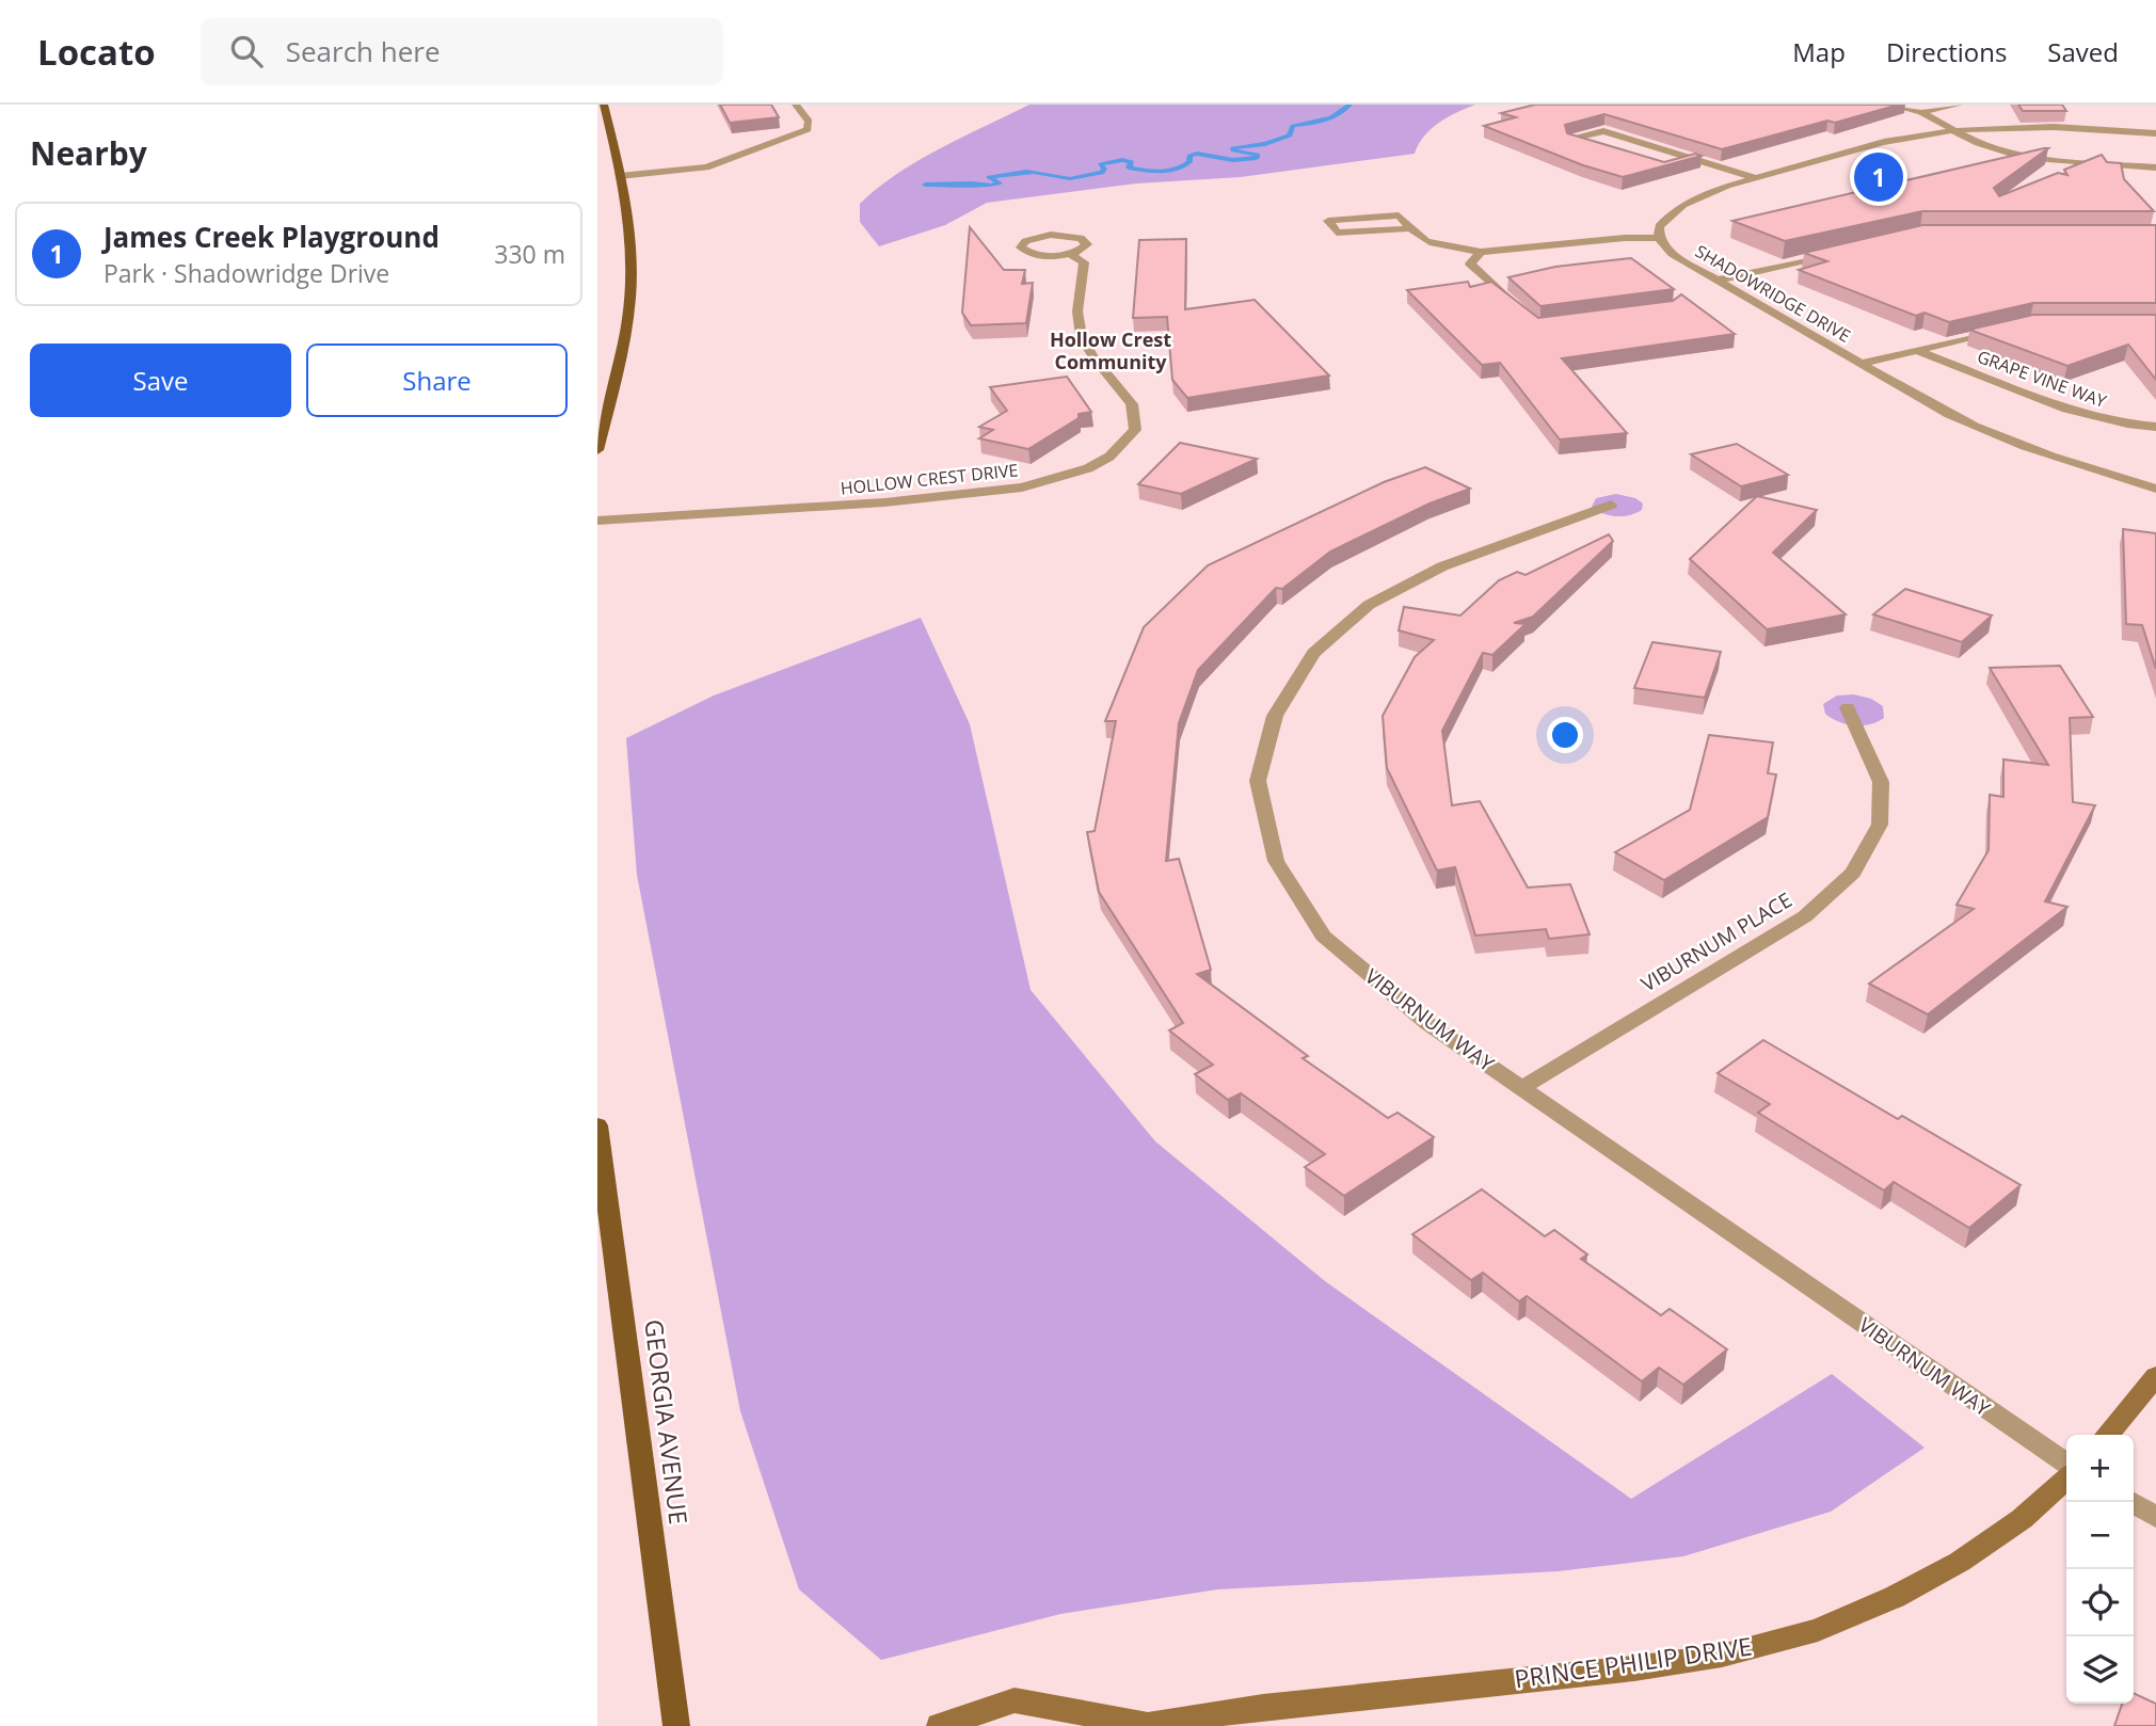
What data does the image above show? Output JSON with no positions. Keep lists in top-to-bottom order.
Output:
{
  "streets": {
    "main road": ["GEORGIA AVENUE"],
    "street": [
      "SHADOWRIDGE DRIVE",
      "GRAPE VINE WAY",
      "HOLLOW CREST DRIVE",
      "VIBURNUM PLACE",
      "VIBURNUM WAY",
      "PRINCE PHILIP DRIVE"
    ]
  },
  "crossings": [
    ["VIBURNUM PLACE", "VIBURNUM WAY"]
  ],
  "districts": ["Hollow Crest Community"],
  "page": {
    "header": "Locato",
    "search": "Search here",
    "nav": ["Map", "Directions", "Saved"],
    "heading": "Nearby",
    "pins": "1",
    "list": [
      {
        "mark": "1",
        "name": "James Creek Playground",
        "note": "Park · Shadowridge Drive",
        "value": "330 m"
      }
    ],
    "buttons": ["Save", "Share"],
    "map_buttons": ["+", "−"]
  }
}
